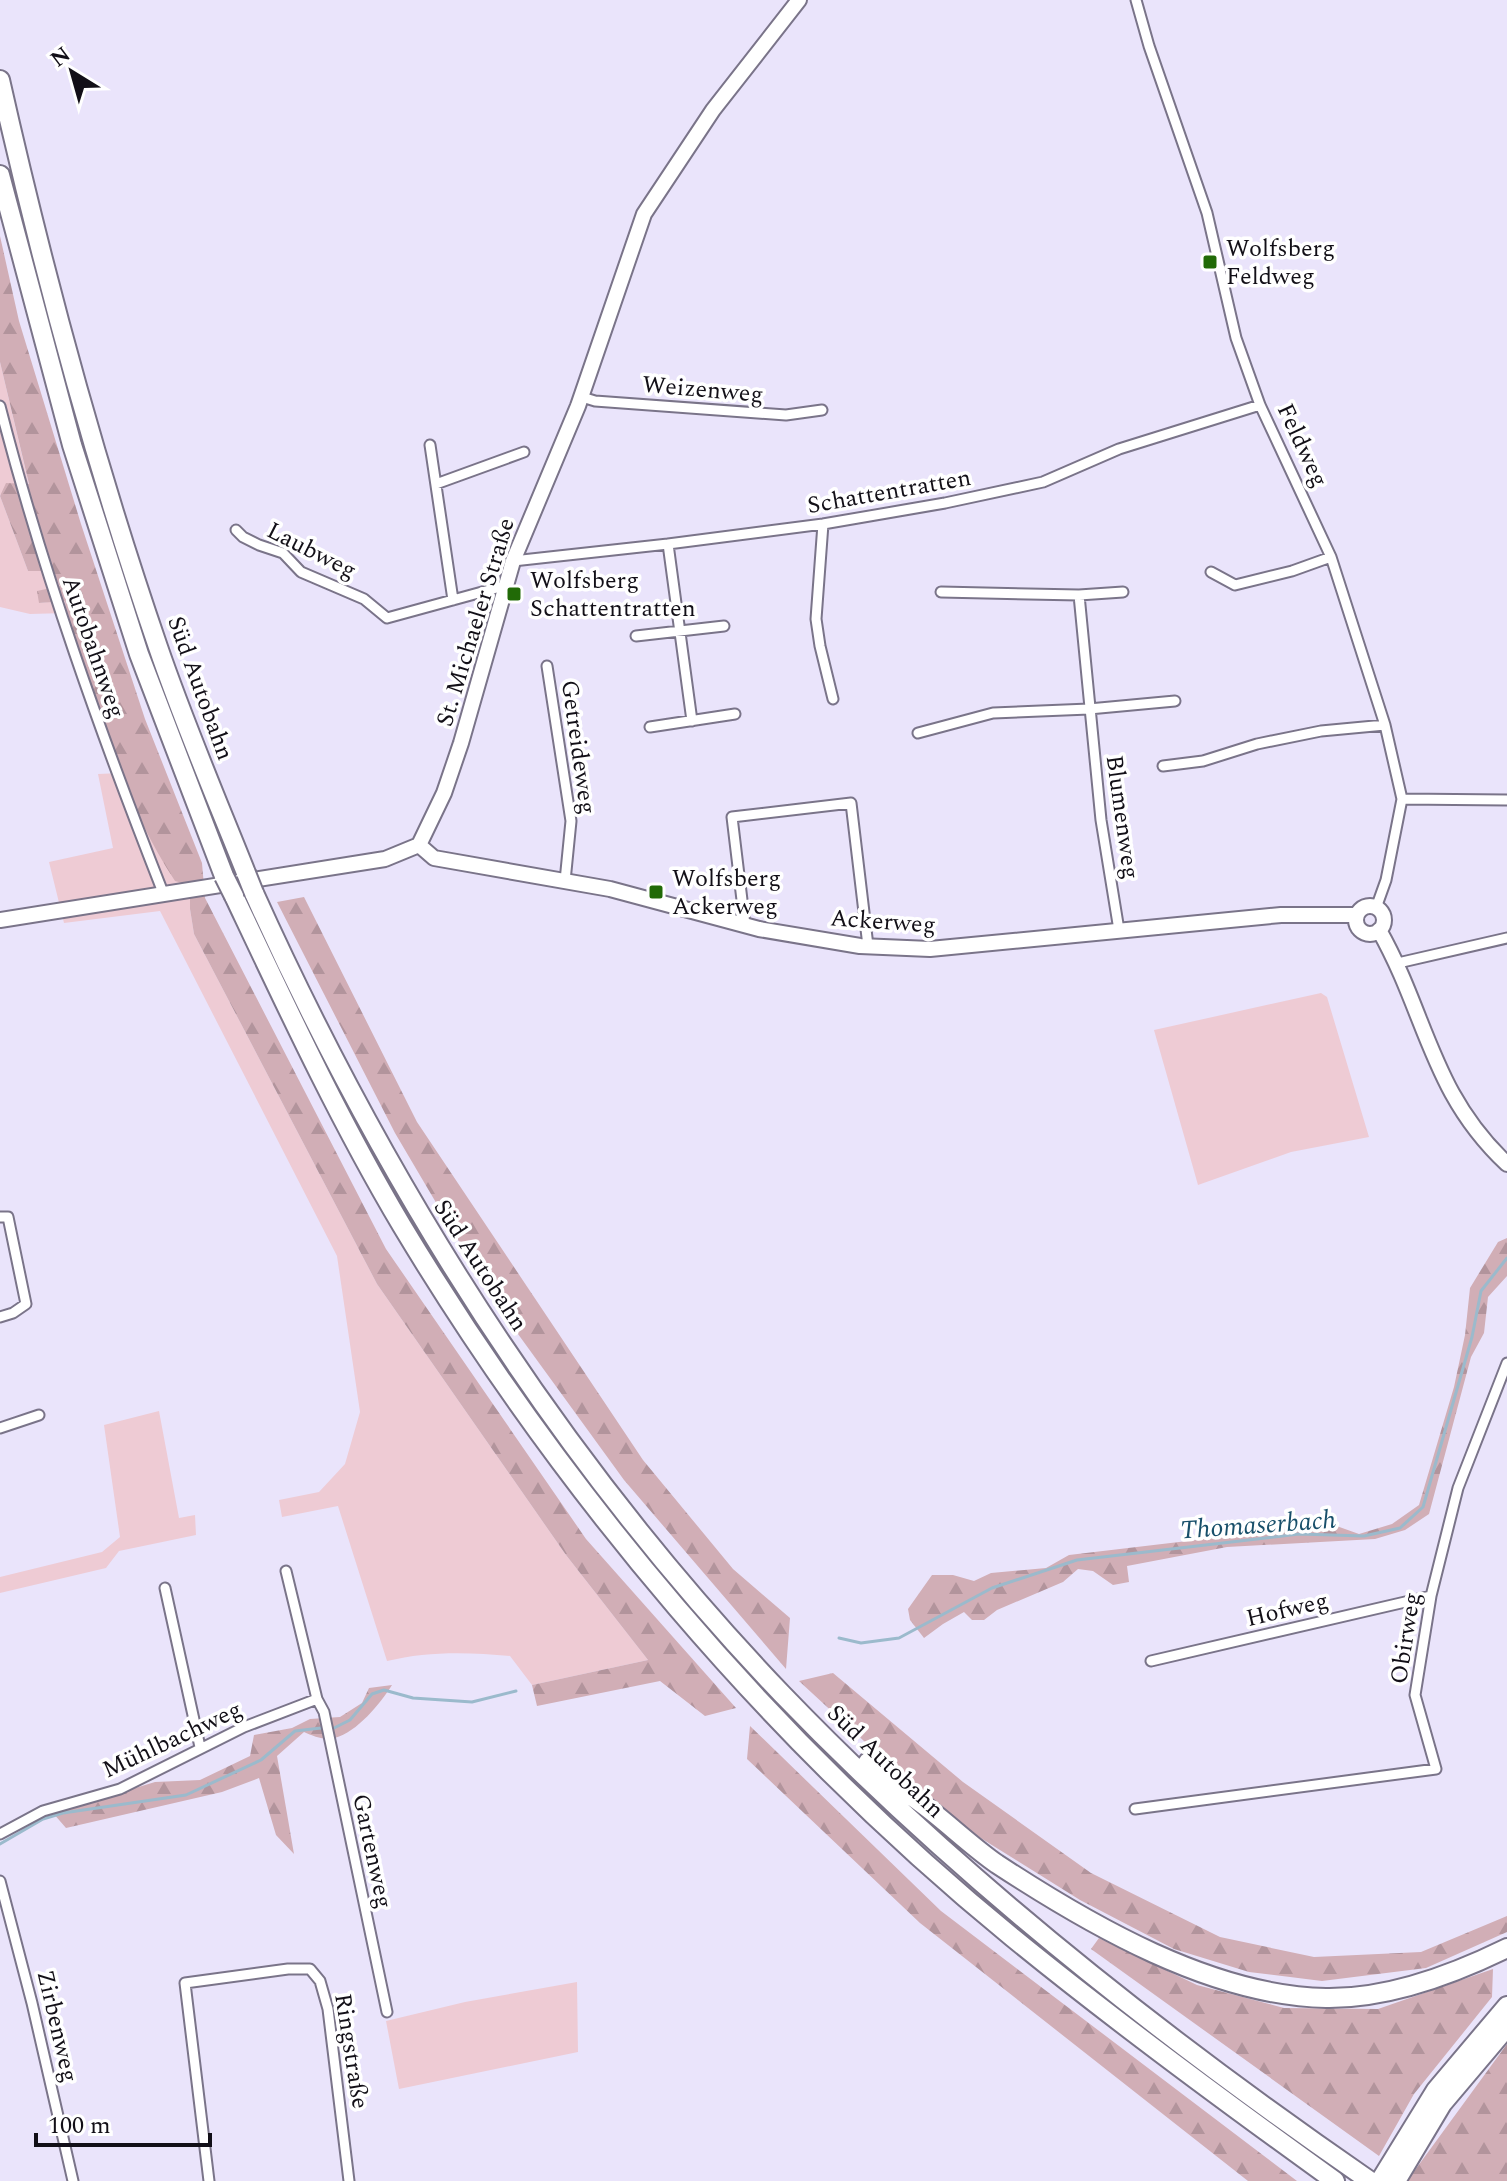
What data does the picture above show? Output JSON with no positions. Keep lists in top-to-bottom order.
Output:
{
  "streets": {
    "highway": ["Süd Autobahn"],
    "main road": ["St. Michaeler Straße", "Ackerweg"],
    "street": [
      "Weizenweg",
      "Feldweg",
      "Schattentratten",
      "Laubweg",
      "Autobahnweg",
      "Getreideweg",
      "Blumenweg",
      "Hofweg",
      "Obirweg",
      "Mühlbachweg",
      "Gartenweg",
      "Zirbenweg",
      "Ringstraße"
    ]
  },
  "crossings": [
    ["Weizenweg", "St. Michaeler Straße"],
    ["Feldweg", "Schattentratten"],
    ["Feldweg", "Ackerweg"],
    ["Schattentratten", "St. Michaeler Straße"],
    ["Laubweg", "St. Michaeler Straße"],
    ["St. Michaeler Straße", "Ackerweg"],
    ["Getreideweg", "Ackerweg"],
    ["Blumenweg", "Ackerweg"],
    ["Hofweg", "Obirweg"],
    ["Mühlbachweg", "Gartenweg"]
  ],
  "water": ["Thomaserbach"],
  "places": {
    "transit": ["Wolfsberg Feldweg", "Wolfsberg Schattentratten", "Wolfsberg Ackerweg"]
  },
  "scale_bar": "100 m",
  "north": "top left"
}
